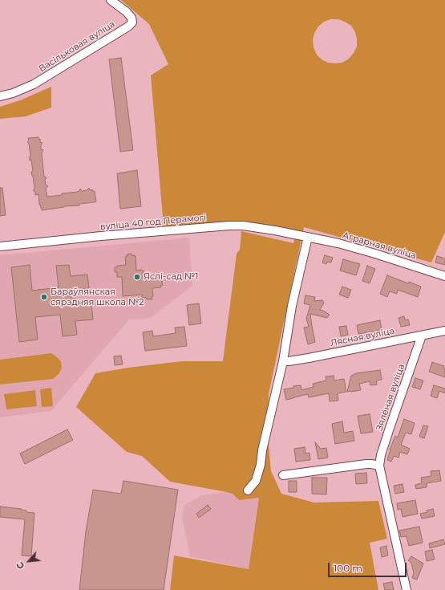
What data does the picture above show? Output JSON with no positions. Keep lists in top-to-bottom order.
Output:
{
  "streets": {
    "street": [
      "Васільковая вуліца",
      "вуліца 40 год Перамогі",
      "Аграрная вуліца",
      "Лясная вуліца",
      "Зялёная вуліца"
    ]
  },
  "crossings": [
    ["вуліца 40 год Перамогі", "Аграрная вуліца"],
    ["Лясная вуліца", "Зялёная вуліца"]
  ],
  "places": ["Яслі-сад №1", "Бараўлянская сярэдняя школа №2"],
  "scale_bar": "100 m",
  "north": "bottom left"
}
